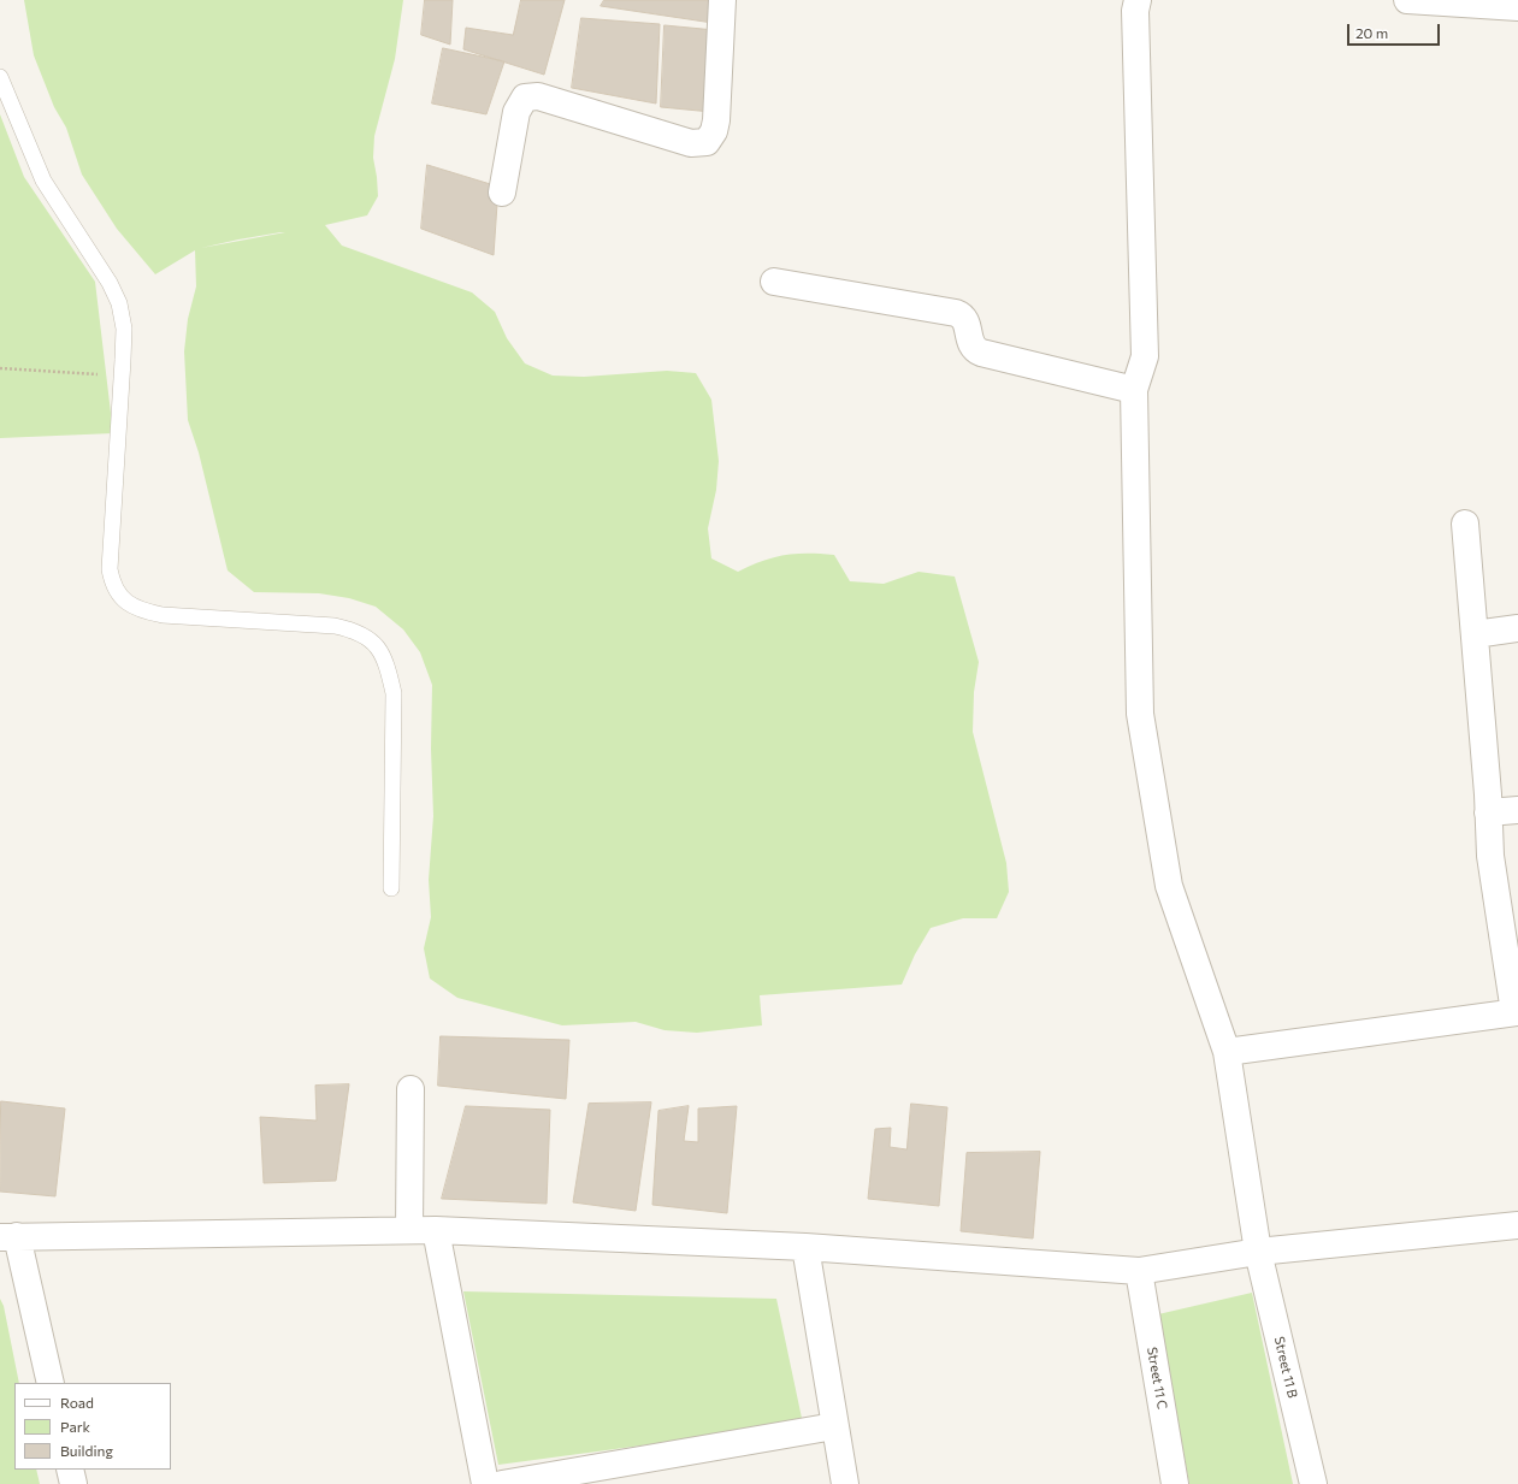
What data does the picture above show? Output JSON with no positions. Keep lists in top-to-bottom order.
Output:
{
  "streets": {
    "street": ["Street 11 B", "Street 11 C"]
  },
  "legend": ["Road", "Park", "Building"],
  "scale_bar": "20 m"
}
